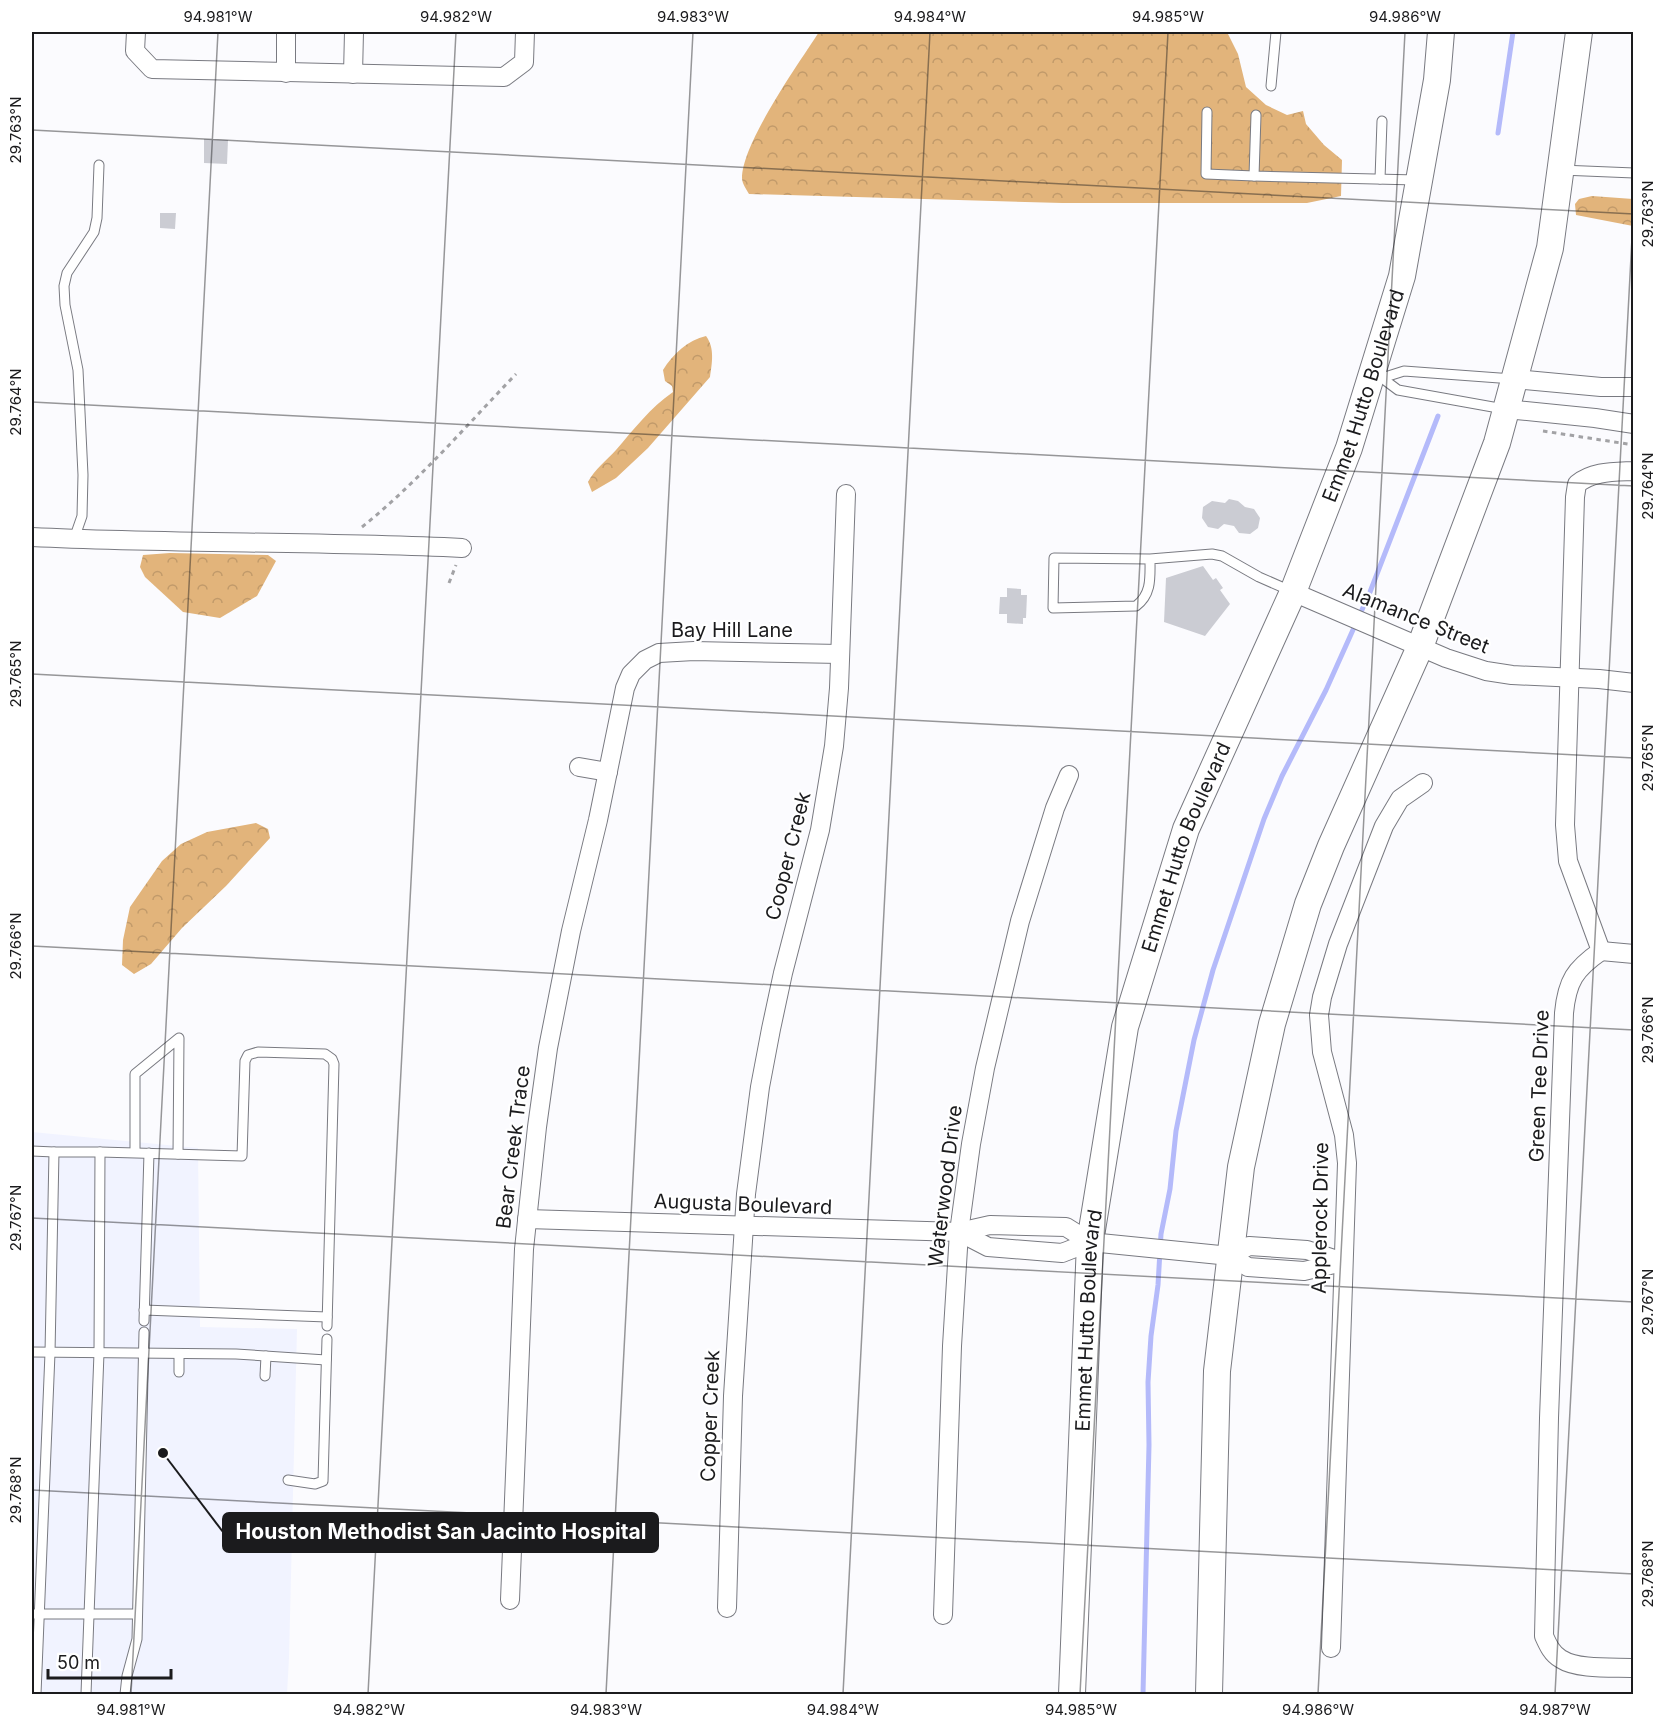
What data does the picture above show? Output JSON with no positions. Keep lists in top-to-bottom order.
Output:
{
  "streets": {
    "street": [
      "Emmet Hutto Boulevard",
      "Alamance Street",
      "Bay Hill Lane",
      "Cooper Creek",
      "Green Tee Drive",
      "Bear Creek Trace",
      "Waterwood Drive",
      "Augusta Boulevard",
      "Applerock Drive",
      "Copper Creek"
    ]
  },
  "crossings": [
    ["Emmet Hutto Boulevard", "Alamance Street"],
    ["Emmet Hutto Boulevard", "Augusta Boulevard"],
    ["Bay Hill Lane", "Cooper Creek"],
    ["Bay Hill Lane", "Bear Creek Trace"],
    ["Cooper Creek", "Augusta Boulevard"],
    ["Cooper Creek", "Copper Creek"],
    ["Bear Creek Trace", "Augusta Boulevard"],
    ["Waterwood Drive", "Augusta Boulevard"],
    ["Augusta Boulevard", "Applerock Drive"],
    ["Augusta Boulevard", "Copper Creek"]
  ],
  "places": ["Houston Methodist San Jacinto Hospital"],
  "scale_bar": "50 m",
  "coordinates": [
    "94.981°W",
    "94.982°W",
    "94.983°W",
    "94.984°W",
    "94.985°W",
    "94.986°W",
    "29.763°N",
    "29.764°N",
    "29.765°N",
    "29.766°N",
    "29.767°N",
    "29.768°N",
    "94.987°W"
  ]
}
